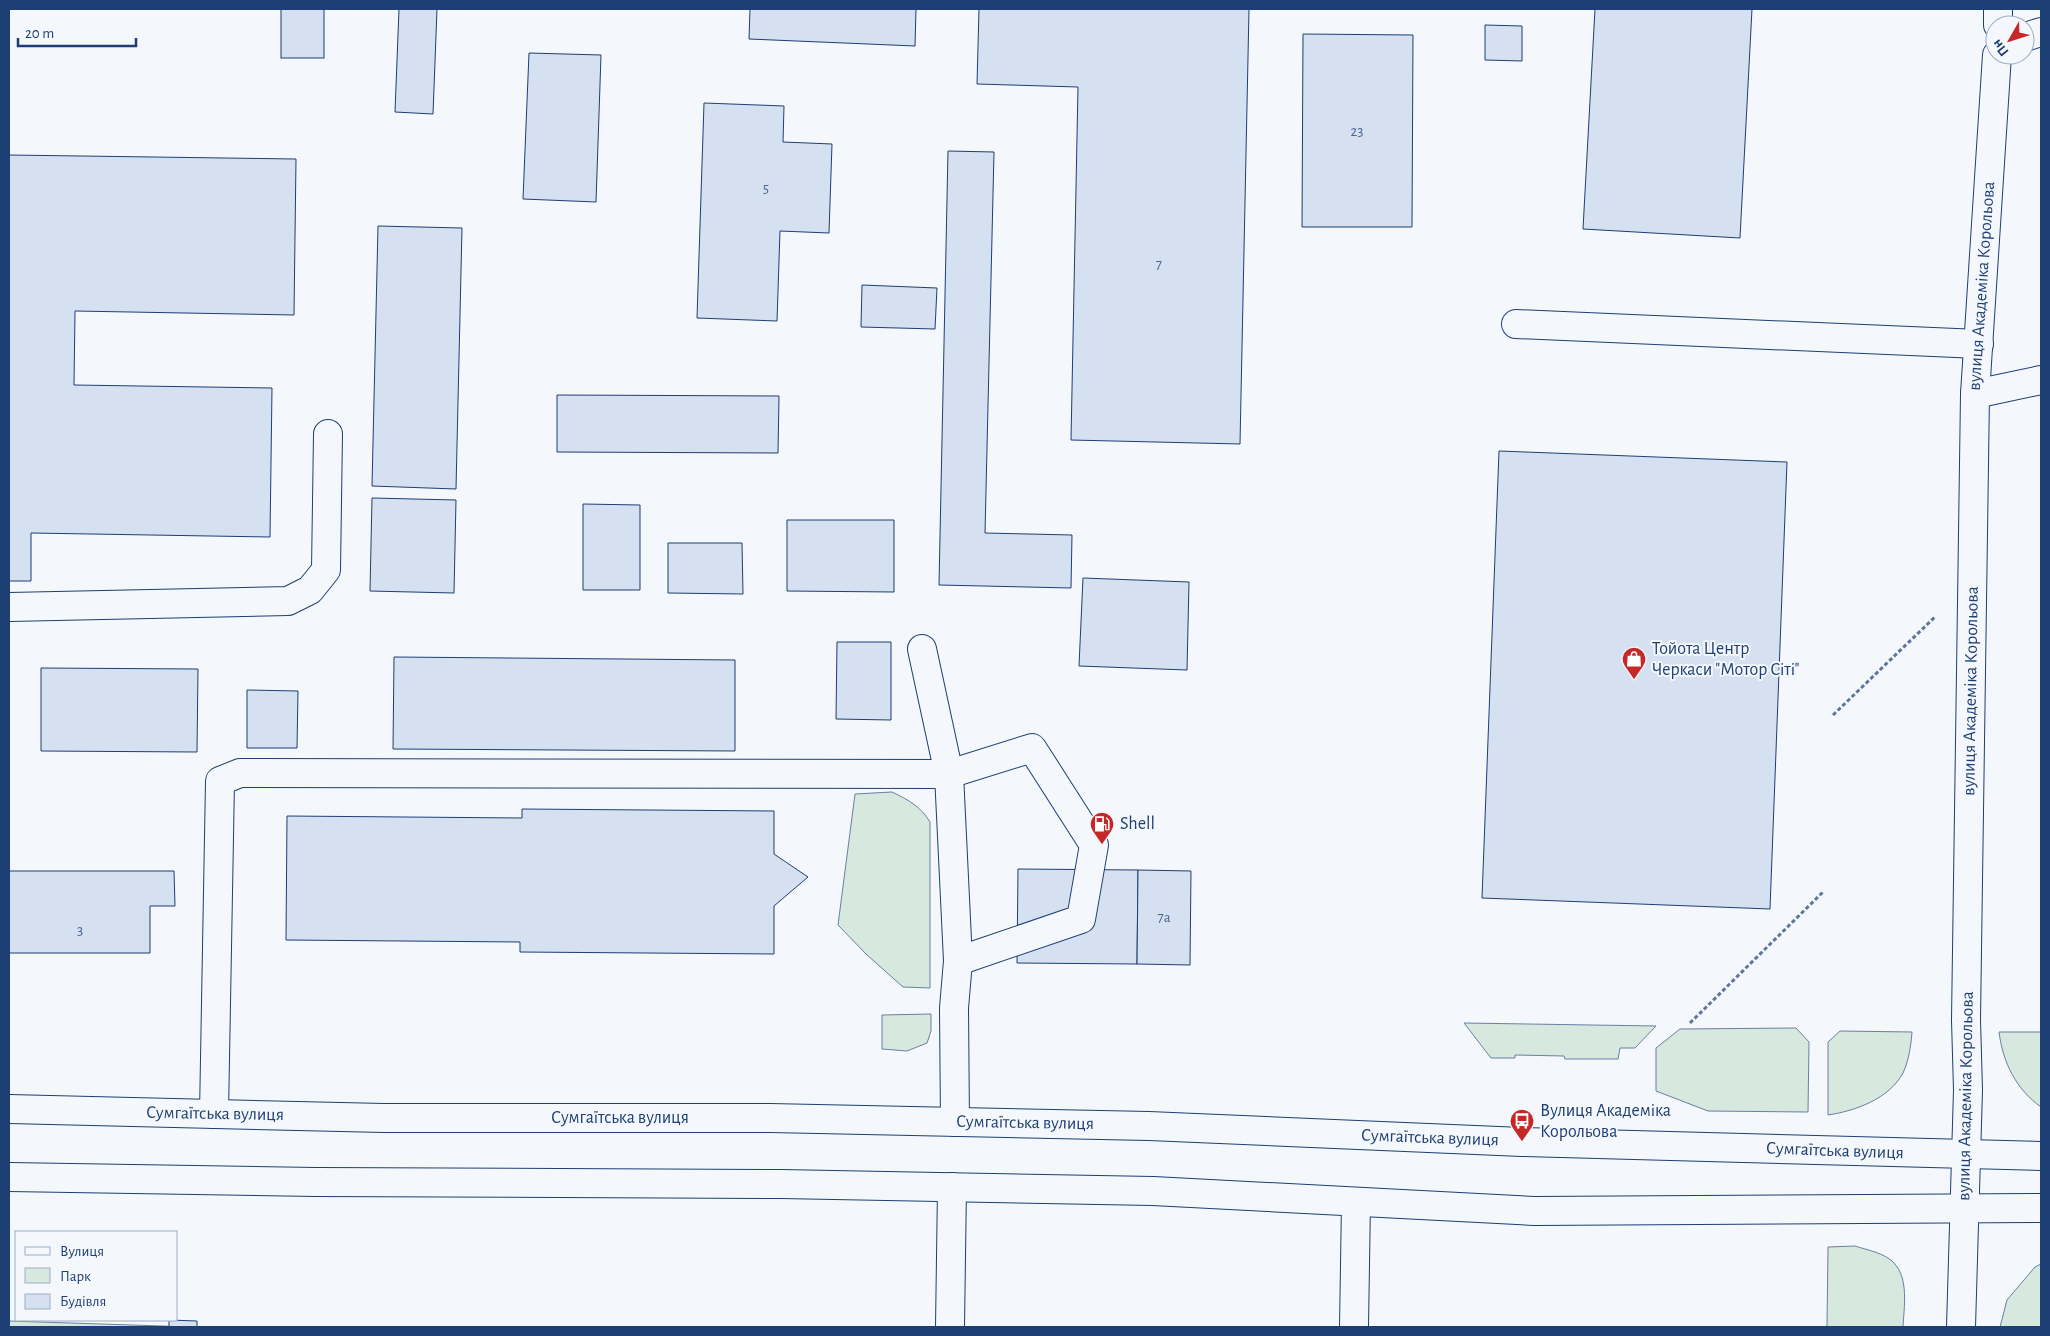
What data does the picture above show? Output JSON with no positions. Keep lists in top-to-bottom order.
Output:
{
  "streets": {
    "main road": ["вулиця Академіка Корольова", "Сумгаїтська вулиця"]
  },
  "crossings": [
    ["вулиця Академіка Корольова", "Сумгаїтська вулиця"]
  ],
  "places": {
    "shop": ["Тойота Центр Черкаси \"Мотор Сіті\""],
    "fuel station": ["Shell"],
    "bus stop": ["Вулиця Академіка Корольова"]
  },
  "house_numbers": [
    "23",
    "5",
    "7",
    "7а",
    "3"
  ],
  "legend": ["Вулиця", "Парк", "Будівля"],
  "scale_bar": "20 m",
  "north": "bottom left"
}
